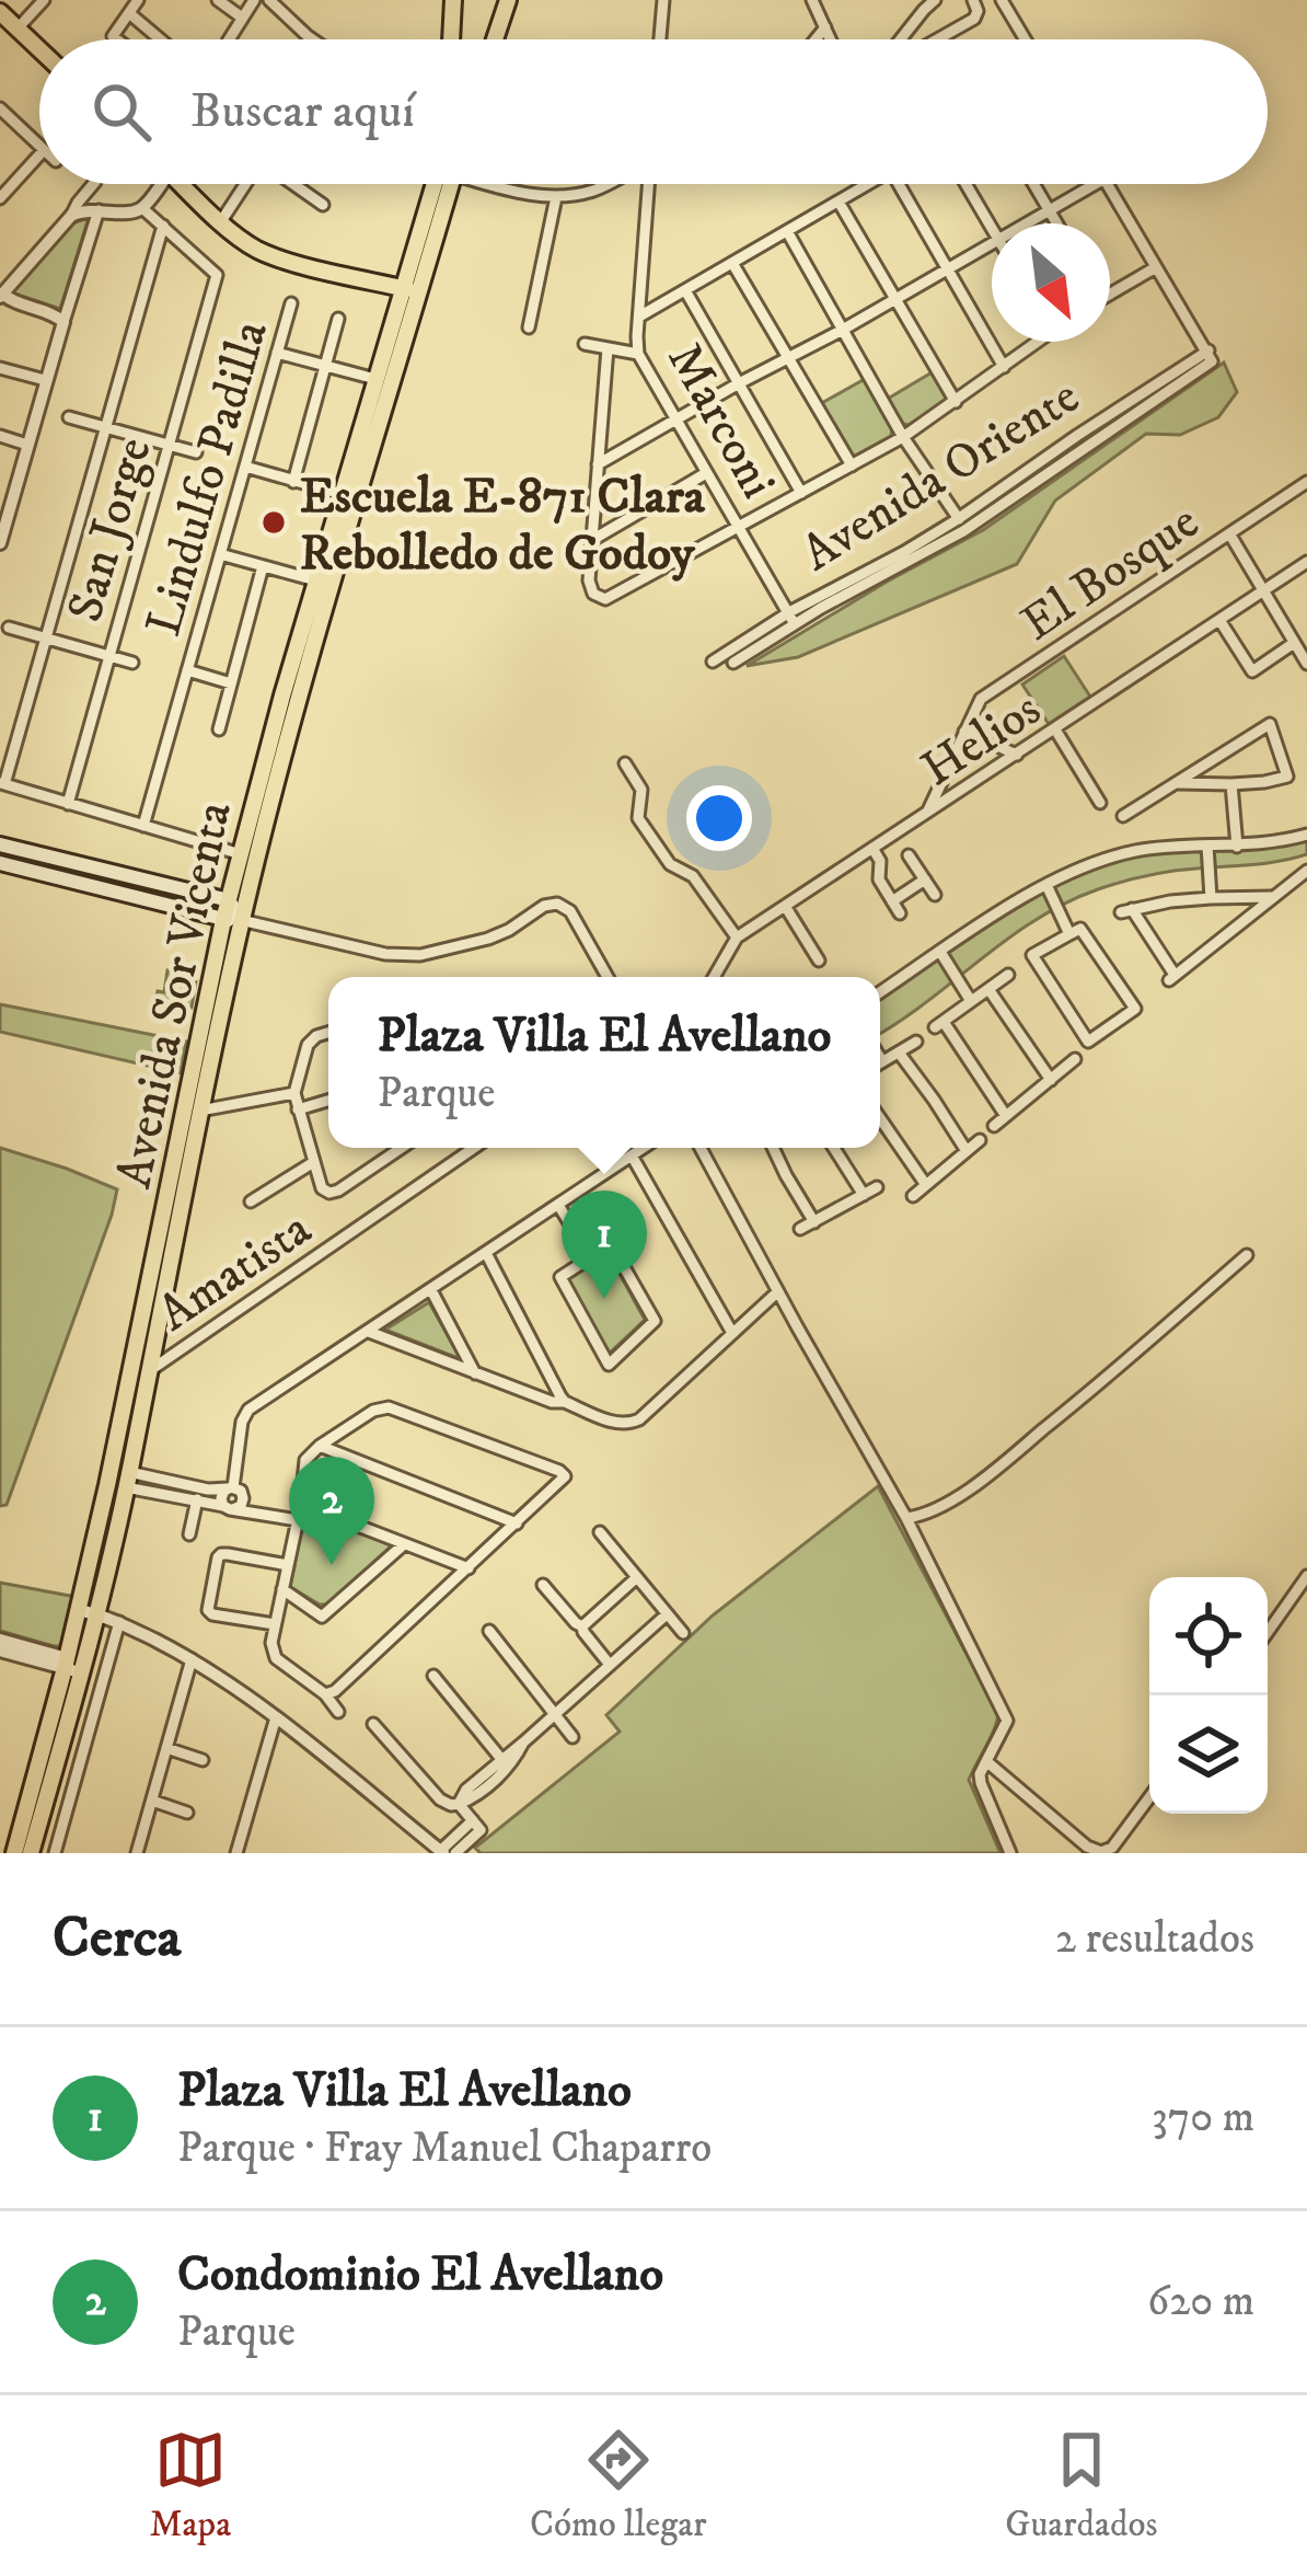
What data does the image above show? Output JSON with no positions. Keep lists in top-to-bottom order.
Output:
{
  "streets": {
    "main road": ["Avenida Sor Vicenta"],
    "street": [
      "Marconi",
      "Avenida Oriente",
      "Lindulfo Padilla",
      "San Jorge",
      "El Bosque",
      "Helios",
      "Amatista"
    ]
  },
  "crossings": [
    ["Marconi", "Avenida Oriente"],
    ["El Bosque", "Helios"],
    ["Avenida Sor Vicenta", "Amatista"]
  ],
  "places": ["Escuela E-871 Clara Rebolledo de Godoy"],
  "north": "bottom right",
  "page": {
    "search": "Buscar aquí",
    "popup": ["Plaza Villa El Avellano", "Parque"],
    "pins": ["1", "2"],
    "heading": ["Cerca", "2 resultados"],
    "list": [
      {
        "mark": "1",
        "name": "Plaza Villa El Avellano",
        "note": "Parque · Fray Manuel Chaparro",
        "value": "370 m"
      },
      {
        "mark": "2",
        "name": "Condominio El Avellano",
        "note": "Parque",
        "value": "620 m"
      }
    ],
    "nav": ["Mapa", "Cómo llegar", "Guardados"]
  }
}
